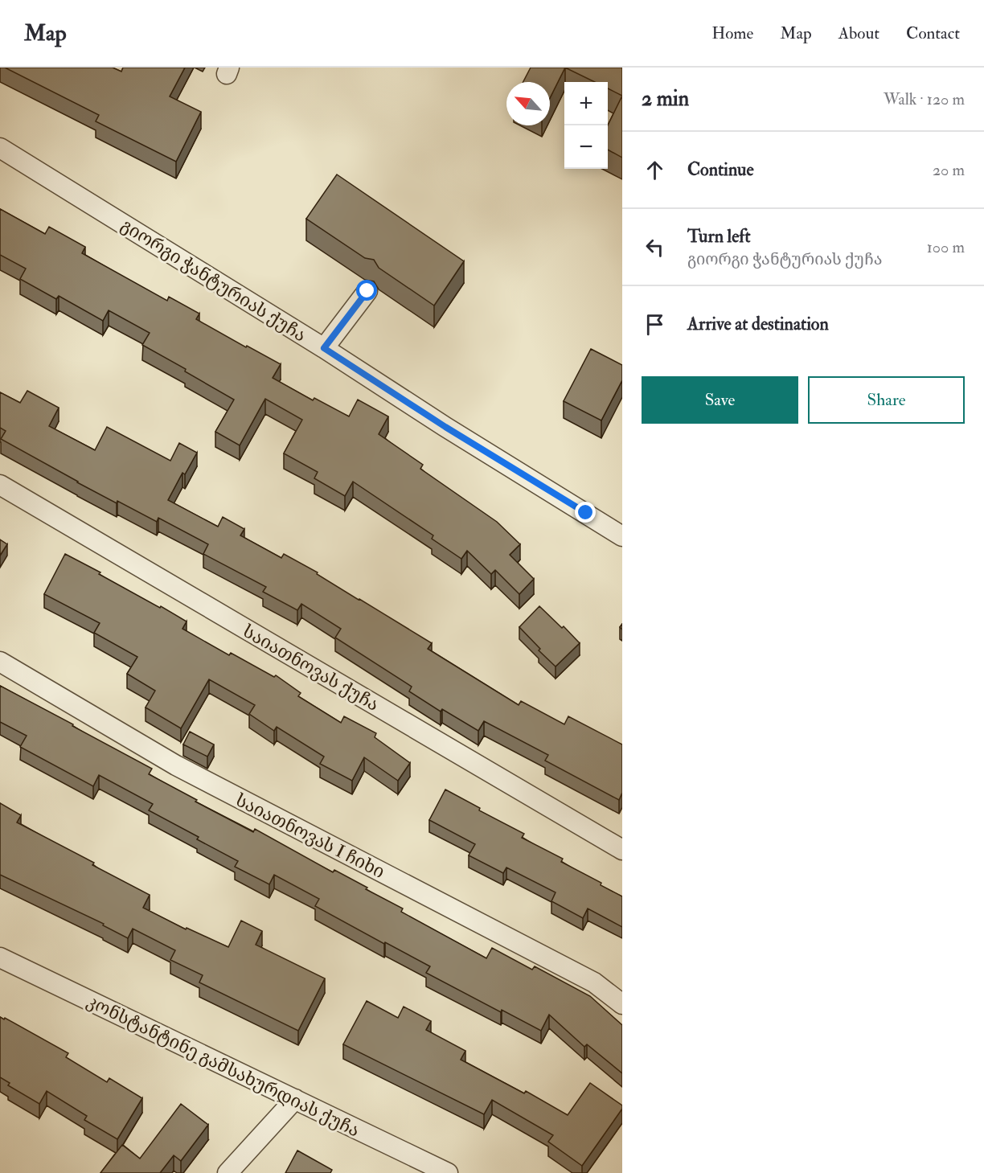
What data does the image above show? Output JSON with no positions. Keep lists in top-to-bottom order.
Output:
{
  "streets": {
    "street": [
      "გიორგი ჭანტურიას ქუჩა",
      "საიათნოვას ქუჩა",
      "საიათნოვას I ჩიხი",
      "კონსტანტინე გამსახურდიას ქუჩა"
    ]
  },
  "north": "top left",
  "page": {
    "header": "Map",
    "nav": [
      "Home",
      "Map",
      "About",
      "Contact"
    ],
    "heading": ["2 min", "Walk · 120 m"],
    "map_buttons": ["+", "−"],
    "list": [
      ["Continue", "20 m"],
      ["Turn left", "გიორგი ჭანტურიას ქუჩა", "100 m"],
      "Arrive at destination"
    ],
    "buttons": ["Save", "Share"]
  }
}
